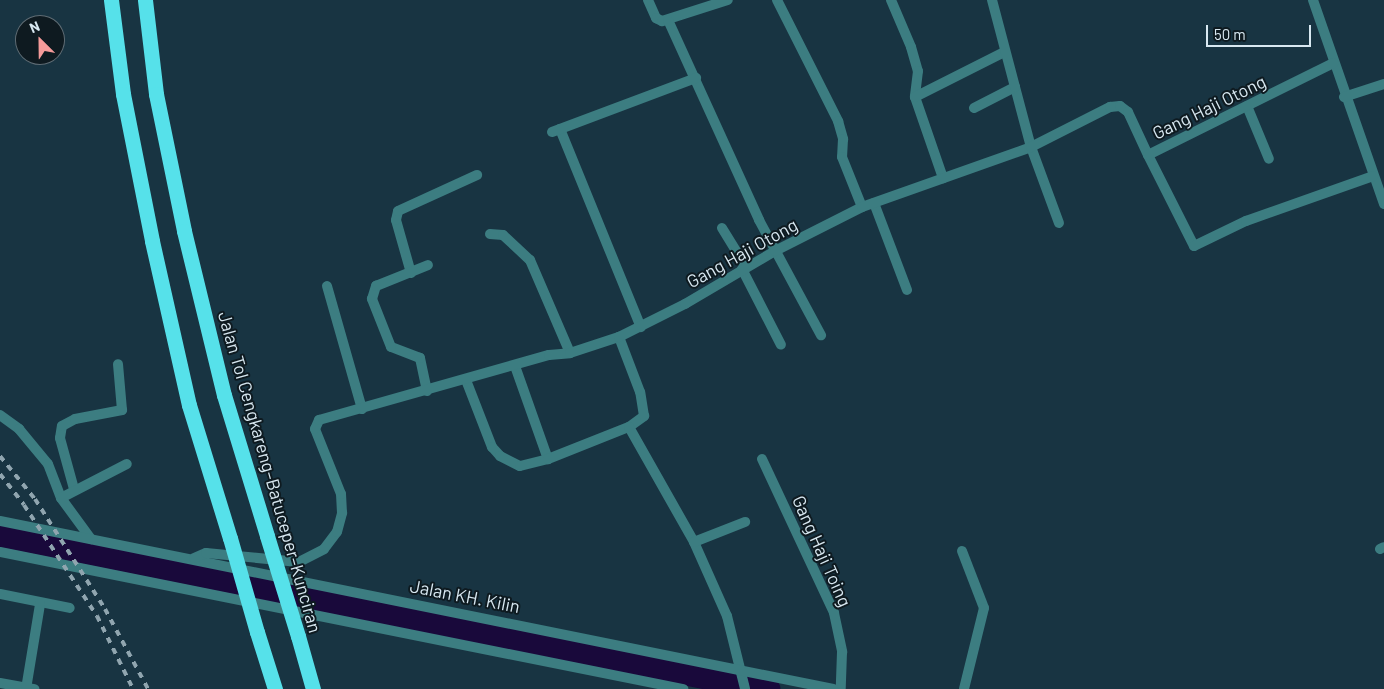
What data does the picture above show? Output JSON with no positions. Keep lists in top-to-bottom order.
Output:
{
  "streets": {
    "highway": ["Jalan Tol Cengkareng–Batuceper–Kunciran"],
    "street": ["Gang Haji Otong", "Gang Haji Toing", "Jalan KH. Kilin"]
  },
  "crossings": [
    ["Gang Haji Otong", "Jalan KH. Kilin"]
  ],
  "scale_bar": "50 m",
  "north": "top left"
}
